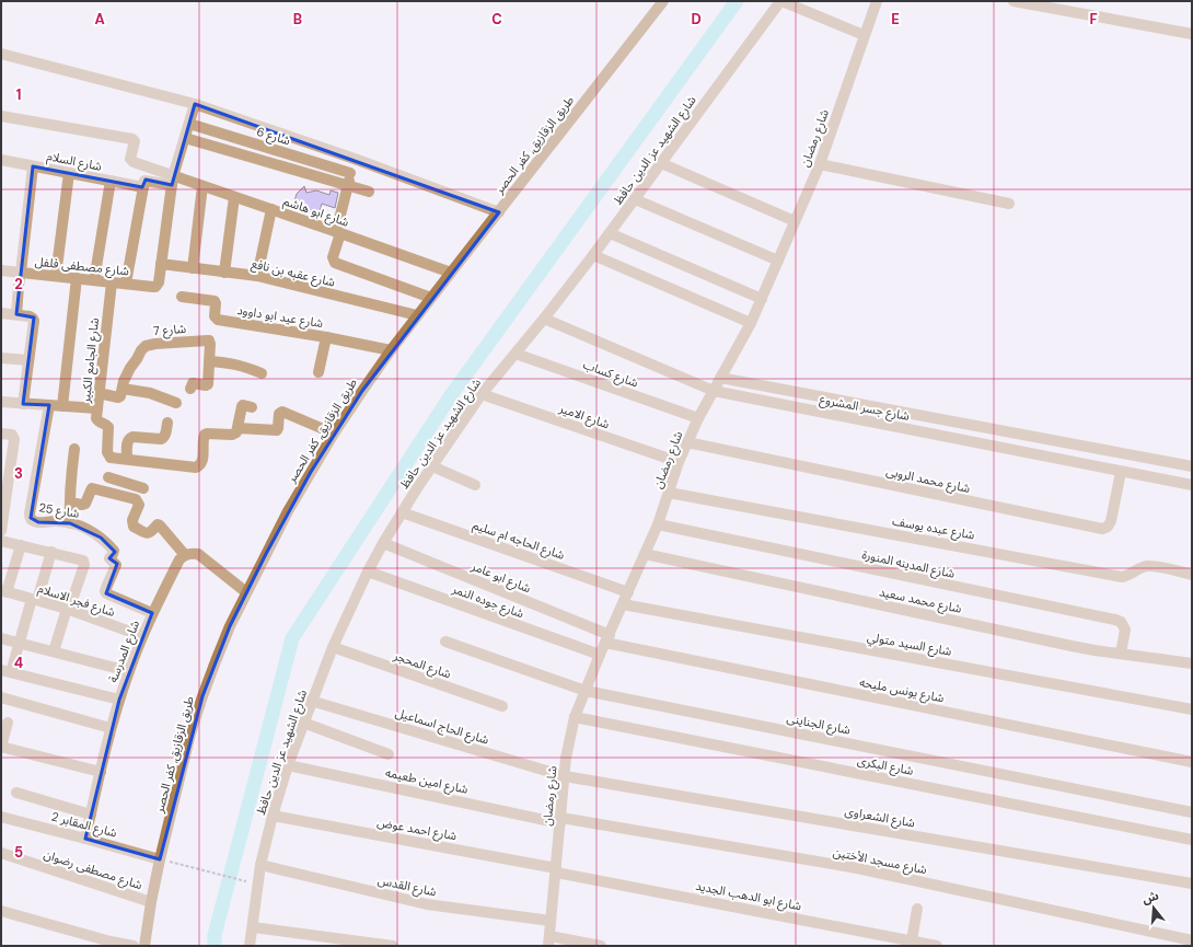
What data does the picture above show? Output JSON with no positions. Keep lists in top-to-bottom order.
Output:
{
  "streets": {
    "main road": ["طريق الزقازيق, كفر الحصر"],
    "street": [
      "شارع 6",
      "شارع رمضان",
      "شارع الشهيد عز الدين حافظ",
      "شارع السلام",
      "شارع ابو هاشم",
      "شارع مصطفى فلفل",
      "شارع عقبه بن نافع",
      "شارع عيد ابو داوود",
      "شارع 7",
      "شارع الجامع الكبير",
      "شارع كساب",
      "شارع جسر المشروع",
      "شارع الامير",
      "شارع محمد الروبى",
      "شارع 25",
      "شارع عبده يوسف",
      "شارع الحاجه ام سليم",
      "شارع المدينه المنورة",
      "شارع ابو عامر",
      "شارع فجر الاسلام",
      "شارع محمد سعيد",
      "شارع جوده النمر",
      "شارع السيد متولي",
      "شارع المدرسة",
      "شارع المحجر",
      "شارع يونس مليحه",
      "شارع الجناينى",
      "شارع الحاج اسماعيل",
      "شارع البكرى",
      "شارع امين طعيمه",
      "شارع الشعراوى",
      "شارع المقابر 2",
      "شارع احمد عوض",
      "شارع مسجد الأختين",
      "شارع مصطفى رضوان",
      "شارع القدس",
      "شارع ابو الدهب الجديد"
    ]
  },
  "crossings": [
    ["شارع رمضان", "شارع كساب"],
    ["شارع رمضان", "شارع جسر المشروع"],
    ["شارع رمضان", "شارع الامير"],
    ["شارع رمضان", "شارع محمد الروبى"],
    ["شارع رمضان", "شارع عبده يوسف"],
    ["شارع رمضان", "شارع الحاجه ام سليم"],
    ["شارع رمضان", "شارع المدينه المنورة"],
    ["شارع رمضان", "شارع ابو عامر"],
    ["شارع رمضان", "شارع محمد سعيد"],
    ["شارع رمضان", "شارع جوده النمر"],
    ["شارع رمضان", "شارع السيد متولي"],
    ["شارع رمضان", "شارع يونس مليحه"],
    ["شارع رمضان", "شارع الجناينى"],
    ["شارع رمضان", "شارع الحاج اسماعيل"],
    ["شارع رمضان", "شارع البكرى"],
    ["شارع رمضان", "شارع امين طعيمه"],
    ["شارع رمضان", "شارع الشعراوى"],
    ["شارع رمضان", "شارع احمد عوض"],
    ["شارع رمضان", "شارع مسجد الأختين"],
    ["شارع رمضان", "شارع القدس"],
    ["شارع رمضان", "شارع ابو الدهب الجديد"],
    ["طريق الزقازيق, كفر الحصر", "شارع ابو هاشم"],
    ["طريق الزقازيق, كفر الحصر", "شارع عقبه بن نافع"],
    ["طريق الزقازيق, كفر الحصر", "شارع عيد ابو داوود"],
    ["طريق الزقازيق, كفر الحصر", "شارع المقابر 2"],
    ["طريق الزقازيق, كفر الحصر", "شارع مصطفى رضوان"],
    ["شارع الشهيد عز الدين حافظ", "شارع كساب"],
    ["شارع الشهيد عز الدين حافظ", "شارع جسر المشروع"],
    ["شارع الشهيد عز الدين حافظ", "شارع الامير"],
    ["شارع الشهيد عز الدين حافظ", "شارع الحاجه ام سليم"],
    ["شارع الشهيد عز الدين حافظ", "شارع ابو عامر"],
    ["شارع الشهيد عز الدين حافظ", "شارع جوده النمر"],
    ["شارع الشهيد عز الدين حافظ", "شارع المحجر"],
    ["شارع الشهيد عز الدين حافظ", "شارع الحاج اسماعيل"],
    ["شارع الشهيد عز الدين حافظ", "شارع امين طعيمه"],
    ["شارع الشهيد عز الدين حافظ", "شارع احمد عوض"],
    ["شارع الشهيد عز الدين حافظ", "شارع القدس"],
    ["شارع مصطفى فلفل", "شارع عقبه بن نافع"],
    ["شارع مصطفى فلفل", "شارع الجامع الكبير"],
    ["شارع جسر المشروع", "شارع محمد الروبى"],
    ["شارع 25", "شارع المدرسة"],
    ["شارع المدينه المنورة", "شارع محمد سعيد"],
    ["شارع ابو عامر", "شارع يونس مليحه"],
    ["شارع فجر الاسلام", "شارع المدرسة"],
    ["شارع المدرسة", "شارع المقابر 2"],
    ["شارع الحاج اسماعيل", "شارع الشعراوى"],
    ["شارع امين طعيمه", "شارع مسجد الأختين"],
    ["شارع احمد عوض", "شارع ابو الدهب الجديد"]
  ],
  "north": "top",
  "grid": {
    "columns": [
      "A",
      "B",
      "C",
      "D",
      "E",
      "F"
    ],
    "rows": [
      "1",
      "2",
      "3",
      "4",
      "5"
    ]
  }
}
